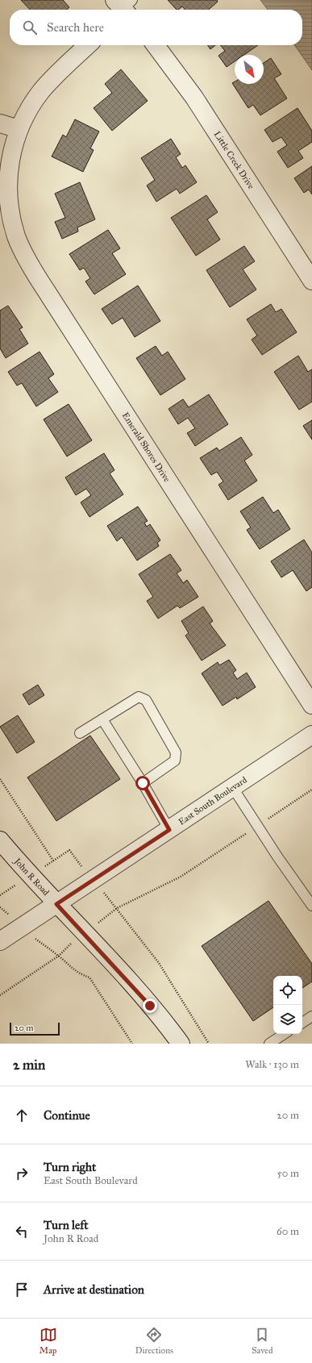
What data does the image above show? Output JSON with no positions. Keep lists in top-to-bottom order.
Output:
{
  "streets": {
    "street": [
      "Little Creek Drive",
      "Emerald Shores Drive",
      "East South Boulevard",
      "John R Road"
    ]
  },
  "crossings": [
    ["East South Boulevard", "John R Road"]
  ],
  "scale_bar": "20 m",
  "north": "bottom right",
  "page": {
    "search": "Search here",
    "scale": "20 m",
    "heading": ["2 min", "Walk · 130 m"],
    "list": [
      ["Continue", "20 m"],
      ["Turn right", "East South Boulevard", "50 m"],
      ["Turn left", "John R Road", "60 m"],
      "Arrive at destination"
    ],
    "nav": ["Map", "Directions", "Saved"]
  }
}
